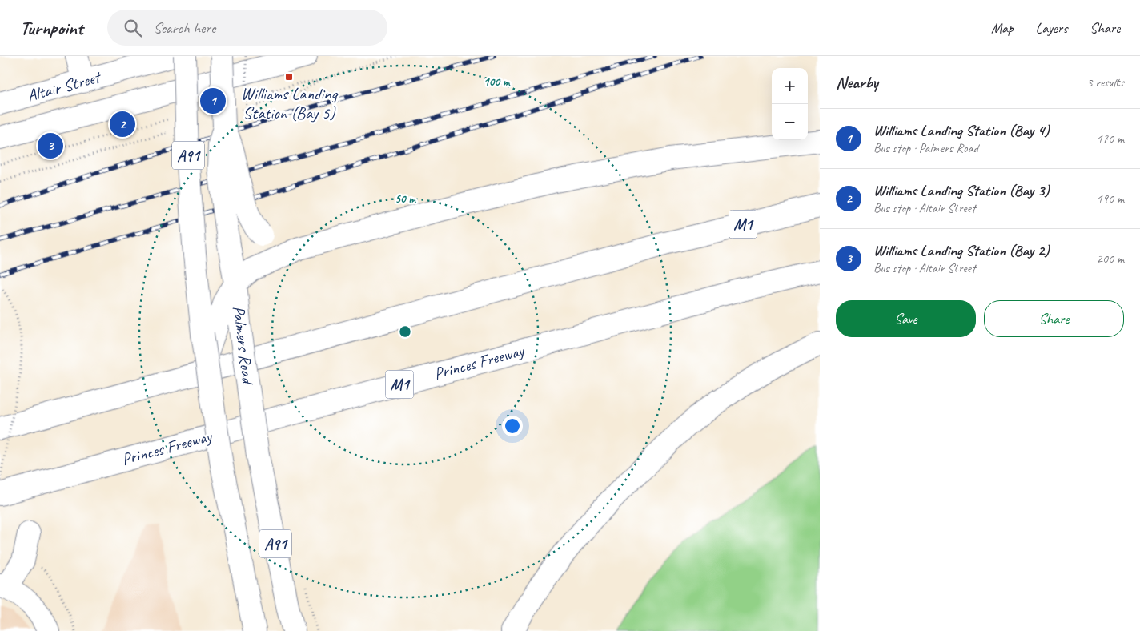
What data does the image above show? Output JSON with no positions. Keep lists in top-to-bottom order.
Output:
{
  "streets": {
    "main road": [
      "Altair Street",
      "A91",
      "M1",
      "Palmers Road",
      "Princes Freeway"
    ]
  },
  "places": {
    "transit": ["Williams Landing Station (Bay 5)"]
  },
  "page": {
    "header": "Turnpoint",
    "search": "Search here",
    "nav": ["Map", "Layers", "Share"],
    "heading": ["Nearby", "3 results"],
    "map_buttons": ["+", "−"],
    "pins": ["1", "2", "3"],
    "list": [
      {
        "mark": "1",
        "name": "Williams Landing Station (Bay 4)",
        "note": "Bus stop · Palmers Road",
        "value": "170 m"
      },
      {
        "mark": "2",
        "name": "Williams Landing Station (Bay 3)",
        "note": "Bus stop · Altair Street",
        "value": "190 m"
      },
      {
        "mark": "3",
        "name": "Williams Landing Station (Bay 2)",
        "note": "Bus stop · Altair Street",
        "value": "200 m"
      }
    ],
    "buttons": ["Save", "Share"]
  },
  "rings": ["100 m", "50 m"]
}
